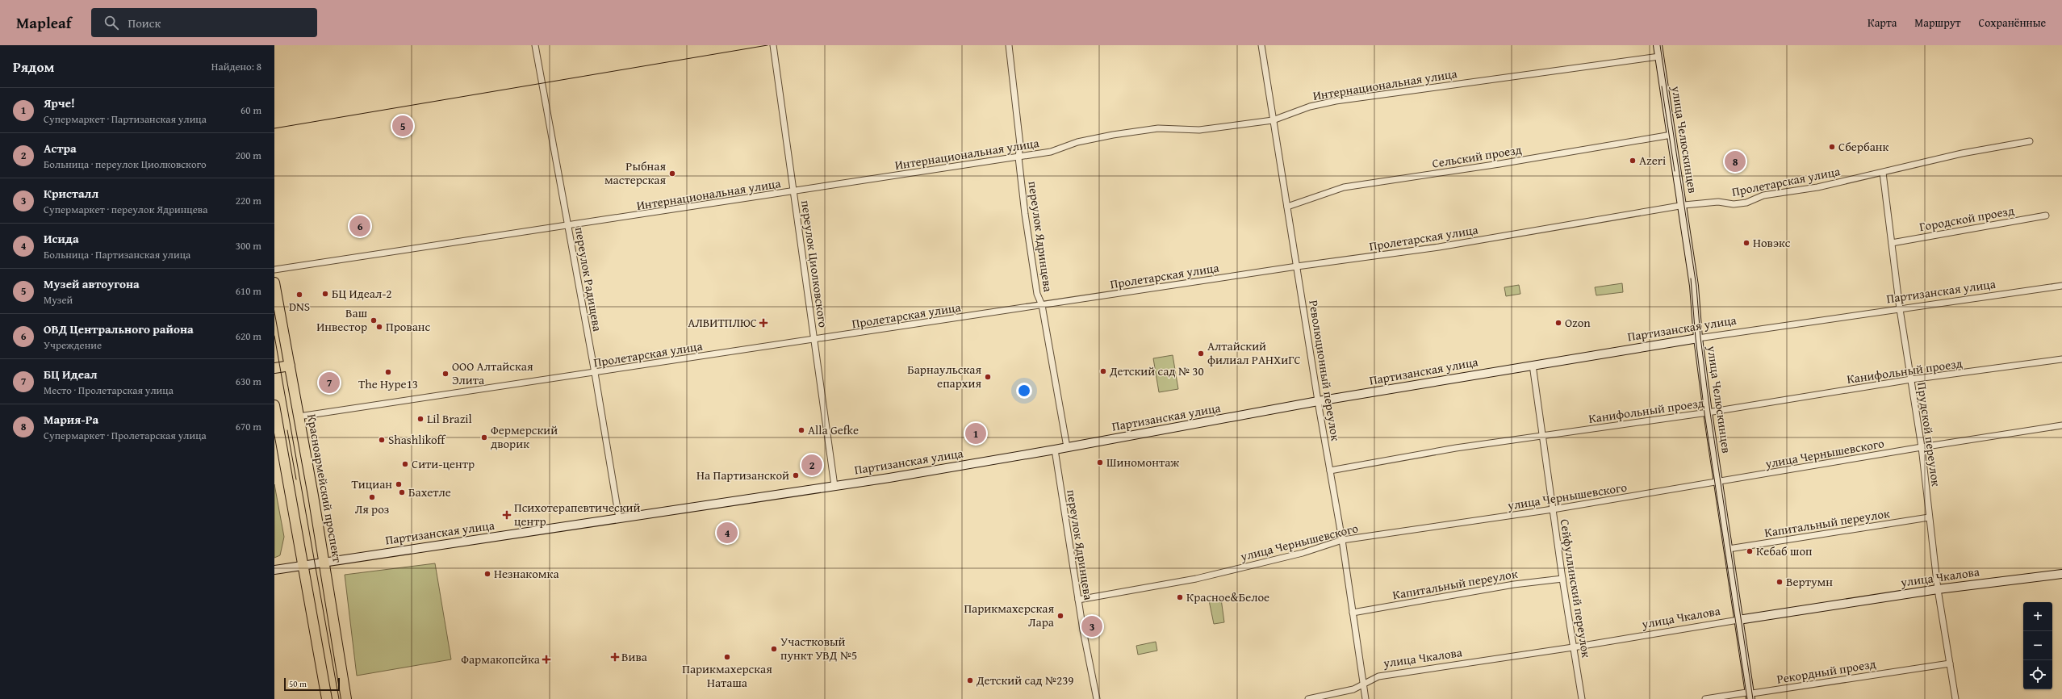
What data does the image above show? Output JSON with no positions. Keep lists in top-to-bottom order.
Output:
{
  "streets": {
    "main road": [
      "улица Челюскинцев",
      "Партизанская улица",
      "Красноармейский проспект",
      "улица Чкалова"
    ],
    "street": [
      "Интернациональная улица",
      "Сельский проезд",
      "Пролетарская улица",
      "Городской проезд",
      "переулок Ядринцева",
      "переулок Циолковского",
      "переулок Радищева",
      "Революционный переулок",
      "Канифольный проезд",
      "Прудской переулок",
      "улица Чернышевского",
      "Капитальный переулок",
      "Сейфуллинский переулок",
      "Рекордный проезд"
    ]
  },
  "crossings": [
    ["Интернациональная улица", "улица Челюскинцев"],
    ["Интернациональная улица", "переулок Ядринцева"],
    ["Интернациональная улица", "переулок Циолковского"],
    ["Интернациональная улица", "переулок Радищева"],
    ["Интернациональная улица", "Революционный переулок"],
    ["улица Челюскинцев", "Сельский проезд"],
    ["улица Челюскинцев", "Пролетарская улица"],
    ["улица Челюскинцев", "Партизанская улица"],
    ["улица Челюскинцев", "Канифольный проезд"],
    ["улица Челюскинцев", "улица Чернышевского"],
    ["улица Челюскинцев", "Капитальный переулок"],
    ["улица Челюскинцев", "улица Чкалова"],
    ["улица Челюскинцев", "Рекордный проезд"],
    ["Сельский проезд", "Революционный переулок"],
    ["Пролетарская улица", "переулок Ядринцева"],
    ["Пролетарская улица", "переулок Циолковского"],
    ["Пролетарская улица", "переулок Радищева"],
    ["Пролетарская улица", "Революционный переулок"],
    ["Пролетарская улица", "Прудской переулок"],
    ["Пролетарская улица", "Красноармейский проспект"],
    ["Городской проезд", "Прудской переулок"],
    ["переулок Ядринцева", "Партизанская улица"],
    ["переулок Ядринцева", "улица Чернышевского"],
    ["переулок Циолковского", "Партизанская улица"],
    ["переулок Радищева", "Партизанская улица"],
    ["Партизанская улица", "Революционный переулок"],
    ["Партизанская улица", "Прудской переулок"],
    ["Партизанская улица", "Красноармейский проспект"],
    ["Партизанская улица", "Сейфуллинский переулок"],
    ["Революционный переулок", "Канифольный проезд"],
    ["Революционный переулок", "улица Чернышевского"],
    ["Революционный переулок", "Капитальный переулок"],
    ["Революционный переулок", "улица Чкалова"],
    ["Канифольный проезд", "Прудской переулок"],
    ["Канифольный проезд", "Сейфуллинский переулок"],
    ["Прудской переулок", "улица Чернышевского"],
    ["Прудской переулок", "Капитальный переулок"],
    ["Прудской переулок", "улица Чкалова"],
    ["Прудской переулок", "Рекордный проезд"],
    ["улица Чернышевского", "Сейфуллинский переулок"],
    ["Капитальный переулок", "Сейфуллинский переулок"],
    ["улица Чкалова", "Сейфуллинский переулок"]
  ],
  "places": {
    "other": [
      "Сбербанк",
      "Azeri",
      "Рыбная мастерская",
      "Новэкс",
      "БЦ Идеал-2",
      "DNS",
      "Ваш Инвестор",
      "Ozon",
      "Прованс",
      "Алтайский филиал РАНХиГС",
      "Детский сад № 30",
      "The Hype13",
      "ООО Алтайская Элита",
      "Барнаульская епархия",
      "Lil Brazil",
      "Alla Gefke",
      "Фермерский дворик",
      "Shashlikoff",
      "Шиномонтаж",
      "Сити-центр",
      "На Партизанской",
      "Тициан",
      "Бахетле",
      "Ля роз",
      "Кебаб шоп",
      "Незнакомка",
      "Вертумн",
      "Красное&Белое",
      "Парикмахерская Лара",
      "Участковый пункт УВД №5",
      "Парикмахерская Наташа",
      "Детский сад №239"
    ],
    "health": [
      "АЛВИТПЛЮС",
      "Психотерапевтический центр",
      "Вива",
      "Фармакопейка"
    ]
  },
  "scale_bar": "50 m",
  "page": {
    "header": "Mapleaf",
    "search": "Поиск",
    "nav": ["Карта", "Маршрут", "Сохранённые"],
    "heading": ["Рядом", "Найдено: 8"],
    "list": [
      {
        "mark": "1",
        "name": "Ярче!",
        "note": "Супермаркет · Партизанская улица",
        "value": "60 m"
      },
      {
        "mark": "2",
        "name": "Астра",
        "note": "Больница · переулок Циолковского",
        "value": "200 m"
      },
      {
        "mark": "3",
        "name": "Кристалл",
        "note": "Супермаркет · переулок Ядринцева",
        "value": "220 m"
      },
      {
        "mark": "4",
        "name": "Исида",
        "note": "Больница · Партизанская улица",
        "value": "300 m"
      },
      {
        "mark": "5",
        "name": "Музей автоугона",
        "note": "Музей",
        "value": "610 m"
      },
      {
        "mark": "6",
        "name": "ОВД Центрального района",
        "note": "Учреждение",
        "value": "620 m"
      },
      {
        "mark": "7",
        "name": "БЦ Идеал",
        "note": "Место · Пролетарская улица",
        "value": "630 m"
      },
      {
        "mark": "8",
        "name": "Мария-Ра",
        "note": "Супермаркет · Пролетарская улица",
        "value": "670 m"
      }
    ],
    "pins": [
      "5",
      "8",
      "6",
      "7",
      "1",
      "2",
      "4",
      "3"
    ],
    "map_buttons": ["+", "−"],
    "scale": "50 m"
  }
}
